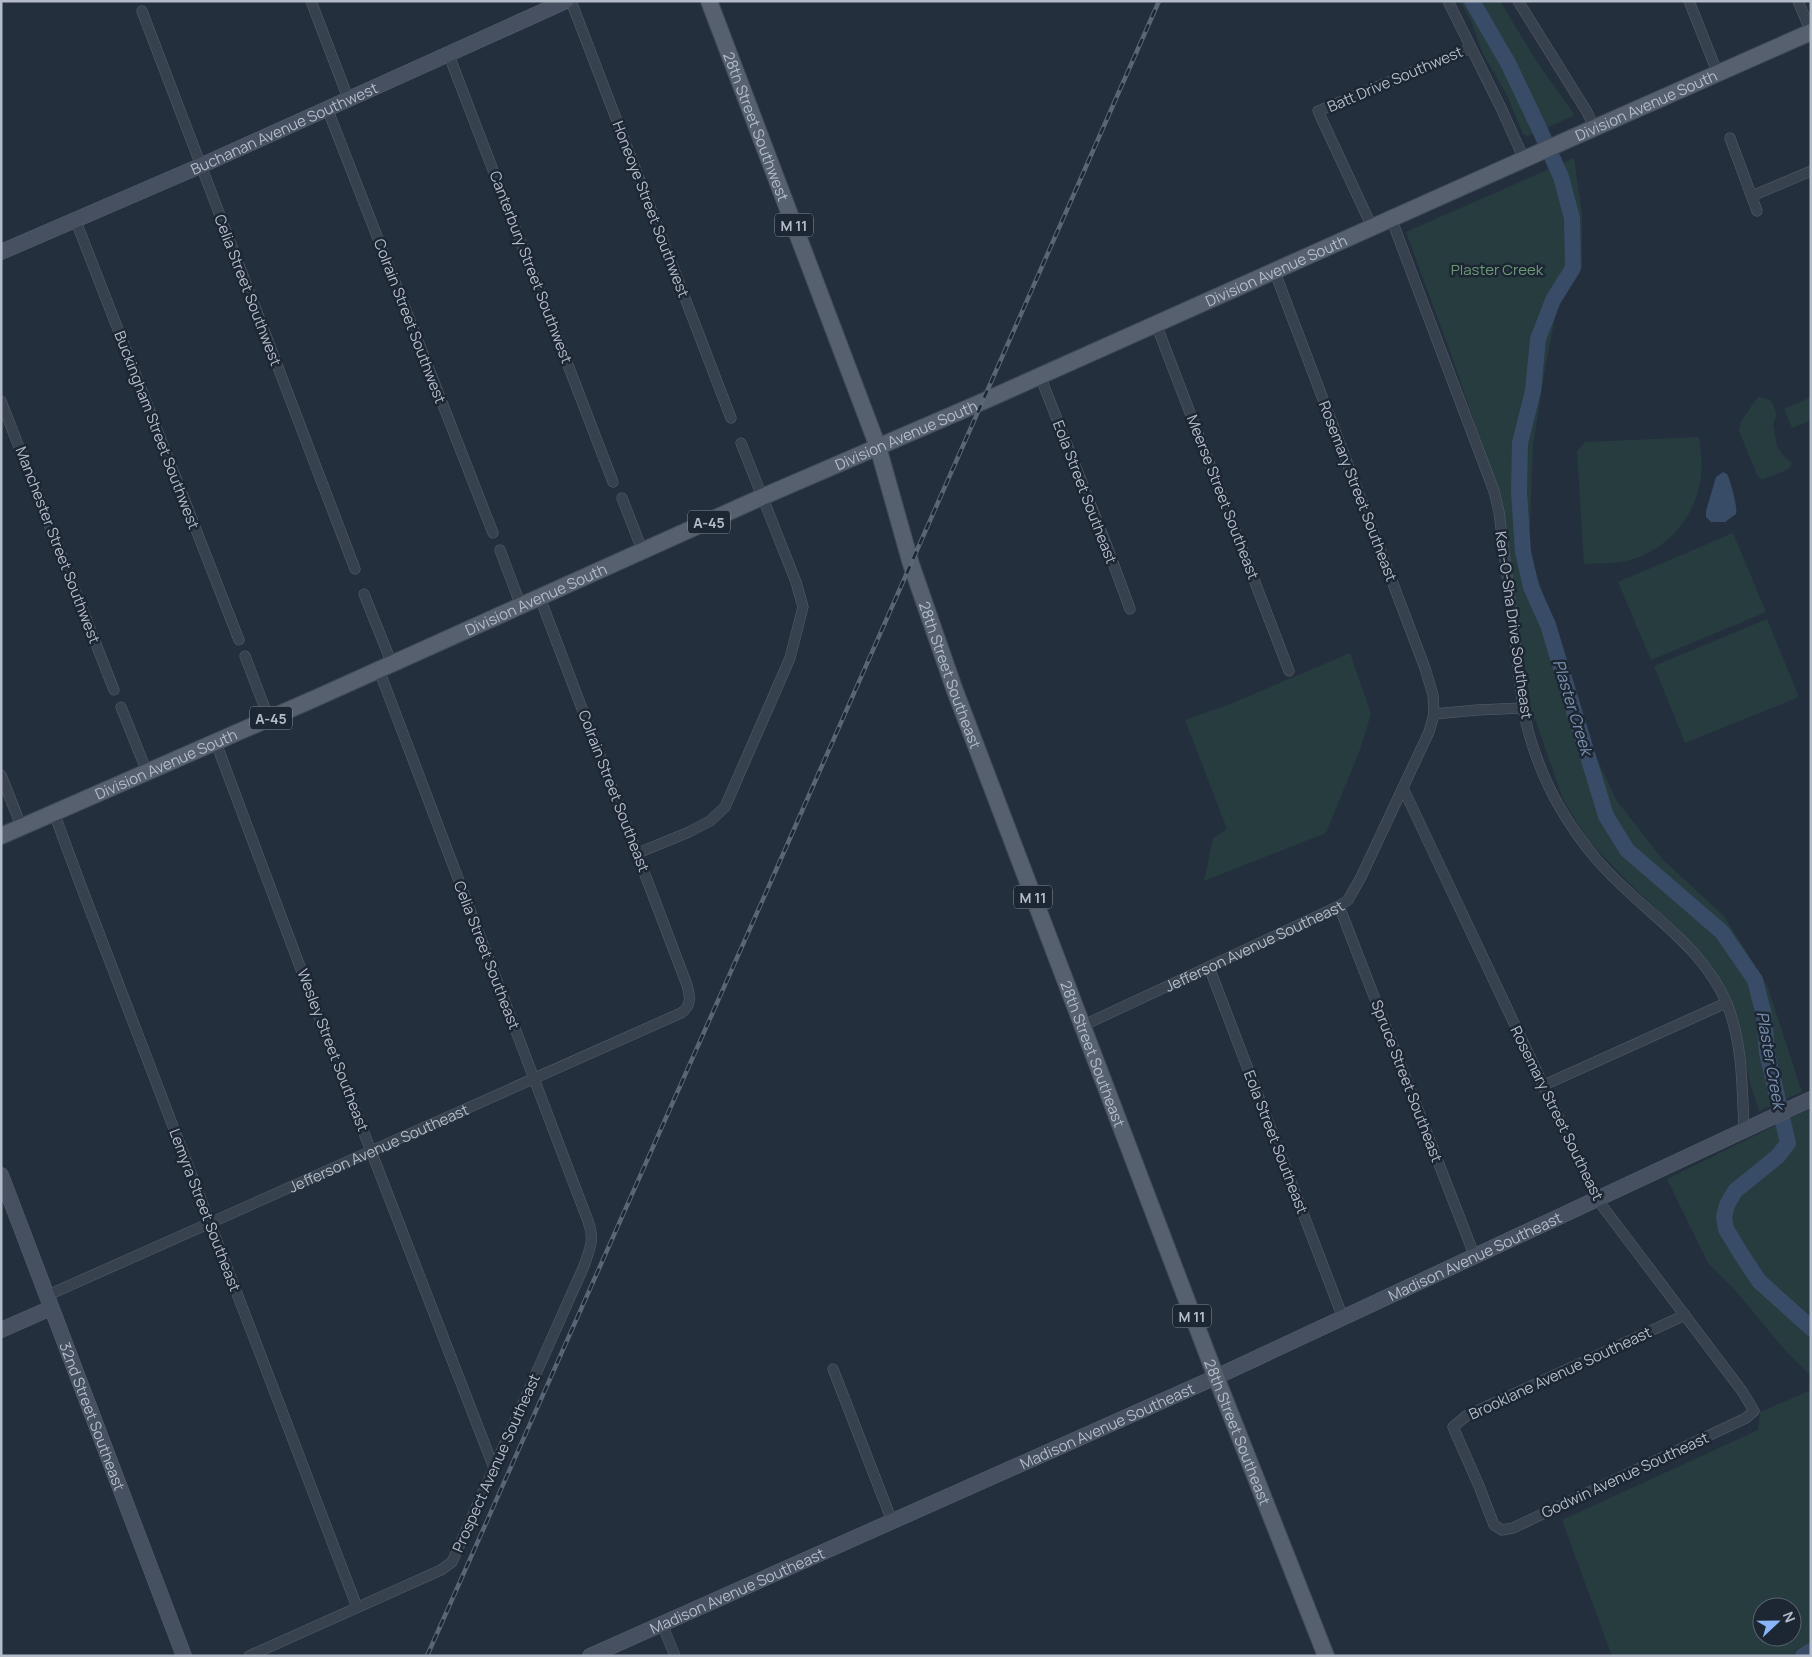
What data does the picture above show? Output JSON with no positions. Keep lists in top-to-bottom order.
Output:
{
  "streets": {
    "main road": [
      "Division Avenue South",
      "28th Street Southwest",
      "M 11",
      "A-45",
      "28th Street Southeast"
    ],
    "street": [
      "Batt Drive Southwest",
      "Buchanan Avenue Southwest",
      "Honeoye Street Southwest",
      "Canterbury Street Southwest",
      "Celia Street Southwest",
      "Colrain Street Southwest",
      "Buckingham Street Southwest",
      "Rosemary Street Southeast",
      "Eola Street Southeast",
      "Meerse Street Southeast",
      "Manchester Street Southwest",
      "Ken-O-Sha Drive Southeast",
      "Colrain Street Southeast",
      "Jefferson Avenue Southeast",
      "Celia Street Southeast",
      "Wesley Street Southeast",
      "Spruce Street Southeast",
      "Lemyra Street Southeast",
      "Madison Avenue Southeast",
      "Brooklane Avenue Southeast",
      "32nd Street Southeast",
      "Prospect Avenue Southeast",
      "Godwin Avenue Southeast"
    ]
  },
  "crossings": [
    ["Batt Drive Southwest", "Division Avenue South"],
    ["Division Avenue South", "28th Street Southwest"],
    ["Division Avenue South", "Rosemary Street Southeast"],
    ["Division Avenue South", "Eola Street Southeast"],
    ["Division Avenue South", "Meerse Street Southeast"],
    ["Division Avenue South", "Ken-O-Sha Drive Southeast"],
    ["Division Avenue South", "28th Street Southeast"],
    ["Division Avenue South", "Colrain Street Southeast"],
    ["Division Avenue South", "Celia Street Southeast"],
    ["Division Avenue South", "Wesley Street Southeast"],
    ["Division Avenue South", "Lemyra Street Southeast"],
    ["28th Street Southwest", "28th Street Southeast"],
    ["Buchanan Avenue Southwest", "Canterbury Street Southwest"],
    ["Buchanan Avenue Southwest", "Celia Street Southwest"],
    ["Buchanan Avenue Southwest", "Colrain Street Southwest"],
    ["Buchanan Avenue Southwest", "Buckingham Street Southwest"],
    ["Rosemary Street Southeast", "Jefferson Avenue Southeast"],
    ["Rosemary Street Southeast", "Madison Avenue Southeast"],
    ["Rosemary Street Southeast", "Brooklane Avenue Southeast"],
    ["Rosemary Street Southeast", "Godwin Avenue Southeast"],
    ["Eola Street Southeast", "Jefferson Avenue Southeast"],
    ["Eola Street Southeast", "Madison Avenue Southeast"],
    ["Ken-O-Sha Drive Southeast", "Madison Avenue Southeast"],
    ["28th Street Southeast", "Jefferson Avenue Southeast"],
    ["28th Street Southeast", "Madison Avenue Southeast"],
    ["Colrain Street Southeast", "Jefferson Avenue Southeast"],
    ["Jefferson Avenue Southeast", "Celia Street Southeast"],
    ["Jefferson Avenue Southeast", "Wesley Street Southeast"],
    ["Jefferson Avenue Southeast", "Spruce Street Southeast"],
    ["Jefferson Avenue Southeast", "Lemyra Street Southeast"],
    ["Jefferson Avenue Southeast", "32nd Street Southeast"],
    ["Celia Street Southeast", "Prospect Avenue Southeast"],
    ["Wesley Street Southeast", "Prospect Avenue Southeast"],
    ["Spruce Street Southeast", "Madison Avenue Southeast"],
    ["Lemyra Street Southeast", "Prospect Avenue Southeast"],
    ["Brooklane Avenue Southeast", "Godwin Avenue Southeast"]
  ],
  "water": ["Plaster Creek"],
  "parks": ["Plaster Creek"],
  "north": "right"
}
